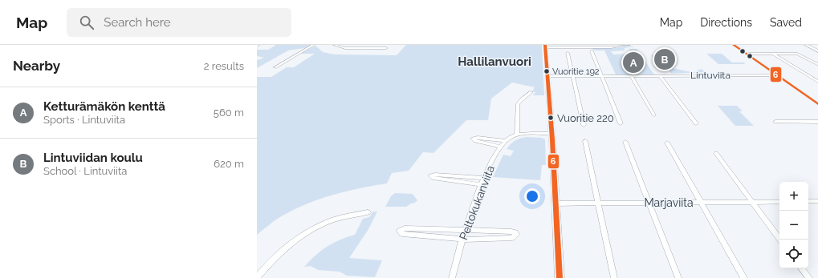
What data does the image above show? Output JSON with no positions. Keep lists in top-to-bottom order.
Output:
{
  "streets": {
    "street": ["Lintuviita", "Peltokukanviita", "Marjaviita"]
  },
  "districts": ["Hallilanvuori"],
  "places": ["Vuoritie 192", "Vuoritie 220"],
  "lines": ["transit line 6"],
  "page": {
    "header": "Map",
    "search": "Search here",
    "nav": ["Map", "Directions", "Saved"],
    "heading": ["Nearby", "2 results"],
    "pins": ["B", "A"],
    "list": [
      {
        "mark": "A",
        "name": "Ketturämäkön kenttä",
        "note": "Sports · Lintuviita",
        "value": "560 m"
      },
      {
        "mark": "B",
        "name": "Lintuviidan koulu",
        "note": "School · Lintuviita",
        "value": "620 m"
      }
    ],
    "map_buttons": ["+", "−"]
  }
}
